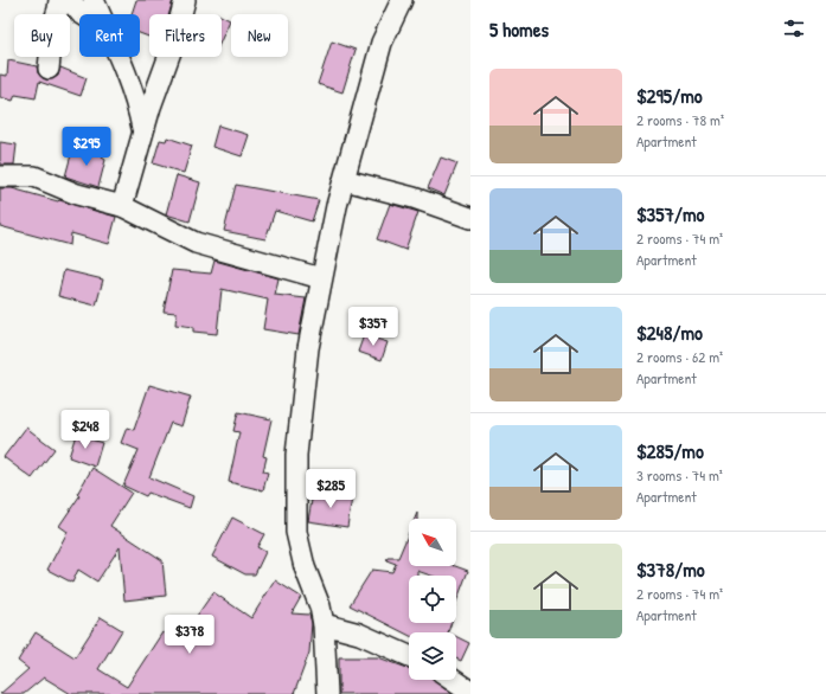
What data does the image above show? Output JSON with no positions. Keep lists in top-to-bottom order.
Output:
{
  "north": "top left",
  "page": {
    "heading": "5 homes",
    "chip": [
      "Buy",
      "Rent",
      "Filters",
      "New"
    ],
    "list": [
      {
        "name": "$295/mo",
        "note": "2 rooms · 78 m² · Apartment"
      },
      {
        "name": "$357/mo",
        "note": "2 rooms · 74 m² · Apartment"
      },
      {
        "name": "$248/mo",
        "note": "2 rooms · 62 m² · Apartment"
      },
      {
        "name": "$285/mo",
        "note": "3 rooms · 74 m² · Apartment"
      },
      {
        "name": "$378/mo",
        "note": "2 rooms · 74 m² · Apartment"
      }
    ],
    "price": [
      "$295",
      "$357",
      "$248",
      "$285",
      "$378"
    ]
  }
}
